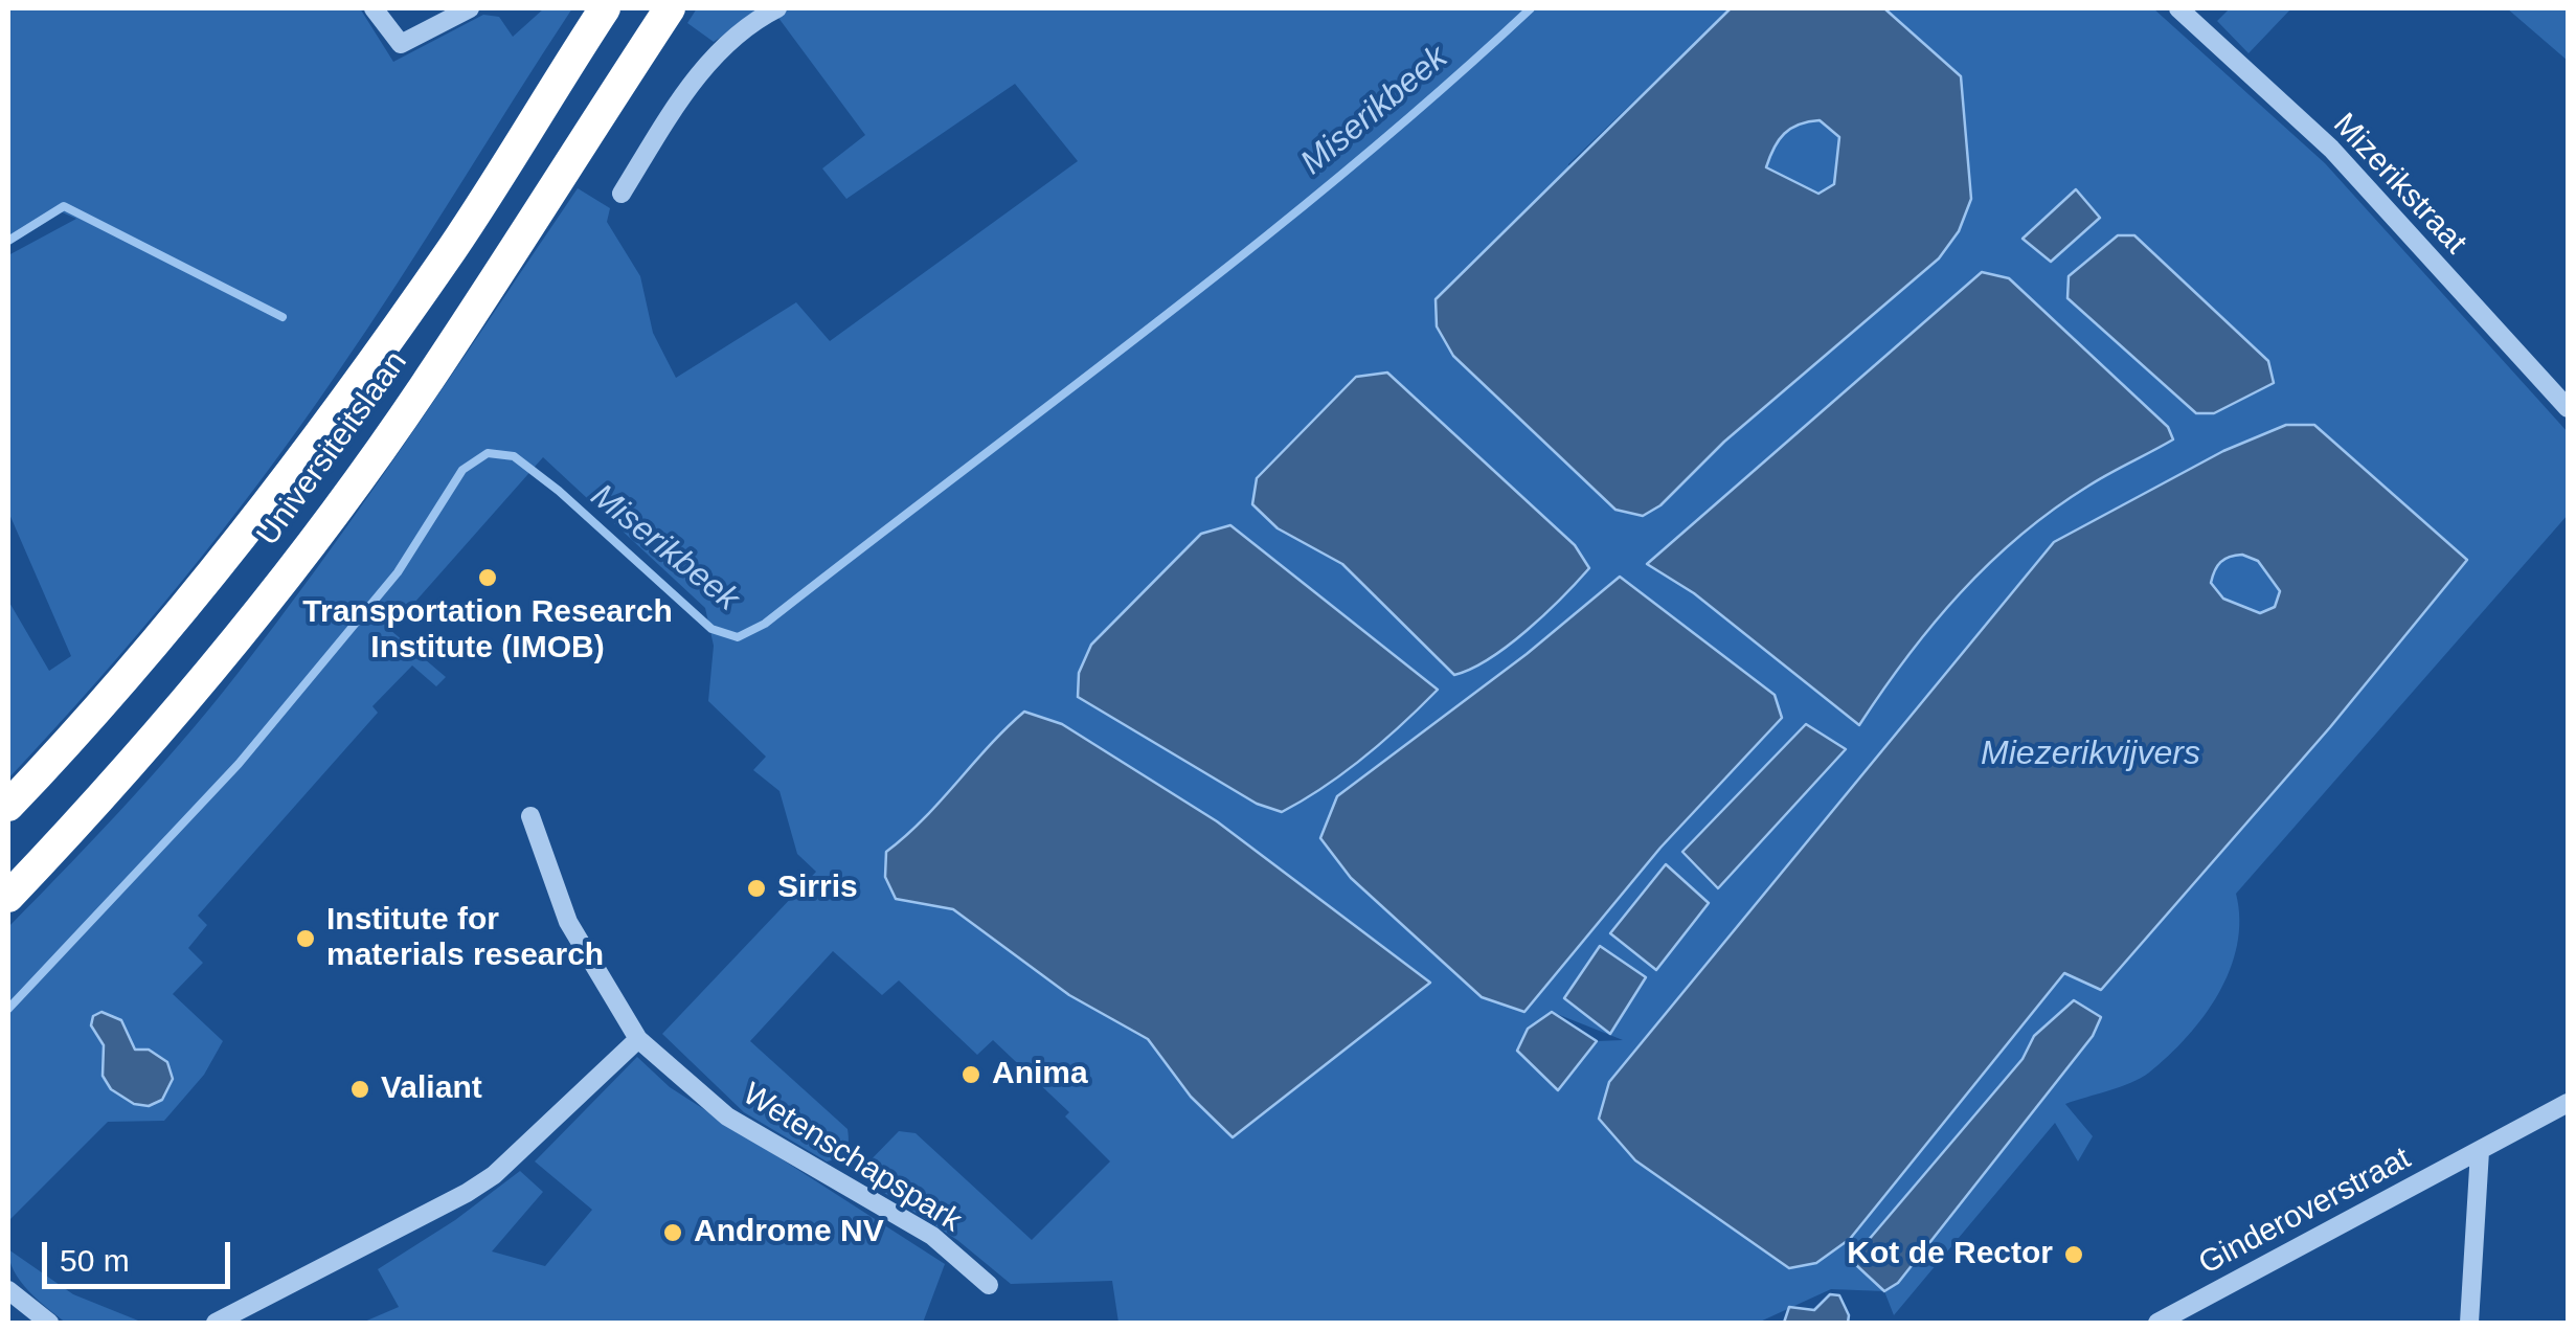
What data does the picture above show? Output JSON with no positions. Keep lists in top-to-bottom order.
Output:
{
  "streets": {
    "highway": ["Universiteitslaan"],
    "street": ["Mizerikstraat", "Wetenschapspark", "Ginderoverstraat"]
  },
  "water": ["Miserikbeek", "Miezerikvijvers"],
  "places": [
    "Transportation Research Institute (IMOB)",
    "Sirris",
    "Institute for materials research",
    "Anima",
    "Valiant",
    "Androme NV",
    "Kot de Rector"
  ],
  "scale_bar": "50 m"
}
